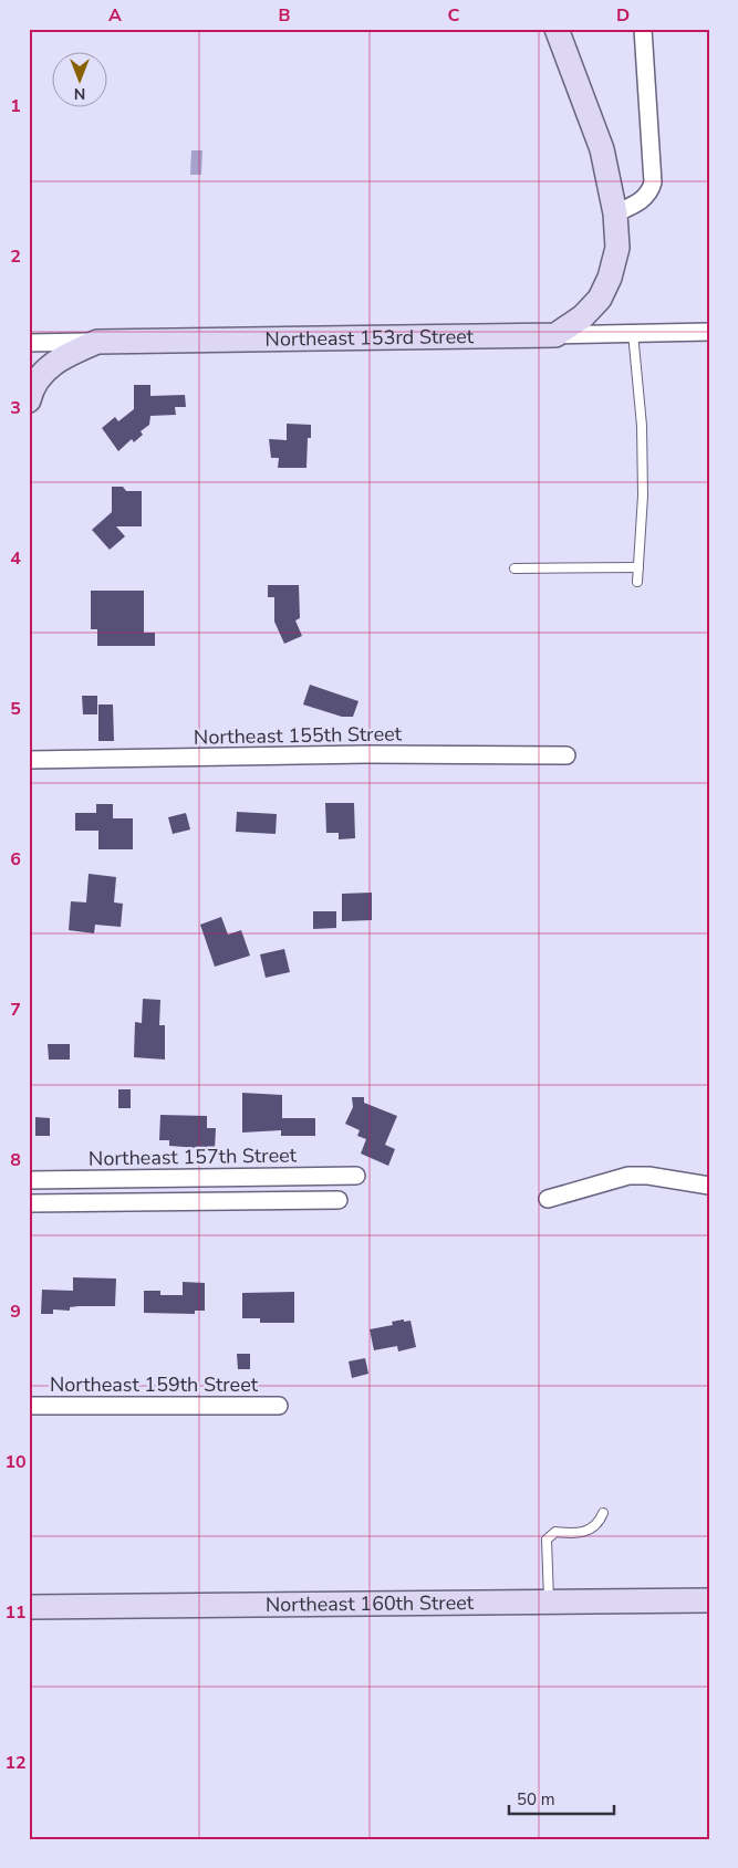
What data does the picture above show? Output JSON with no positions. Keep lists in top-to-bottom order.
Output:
{
  "streets": {
    "street": [
      "Northeast 153rd Street",
      "Northeast 155th Street",
      "Northeast 157th Street",
      "Northeast 159th Street",
      "Northeast 160th Street"
    ]
  },
  "scale_bar": "50 m",
  "north": "bottom",
  "grid": {
    "columns": [
      "A",
      "B",
      "C",
      "D"
    ],
    "rows": [
      "1",
      "2",
      "3",
      "4",
      "5",
      "6",
      "7",
      "8",
      "9",
      "10",
      "11",
      "12"
    ]
  }
}
